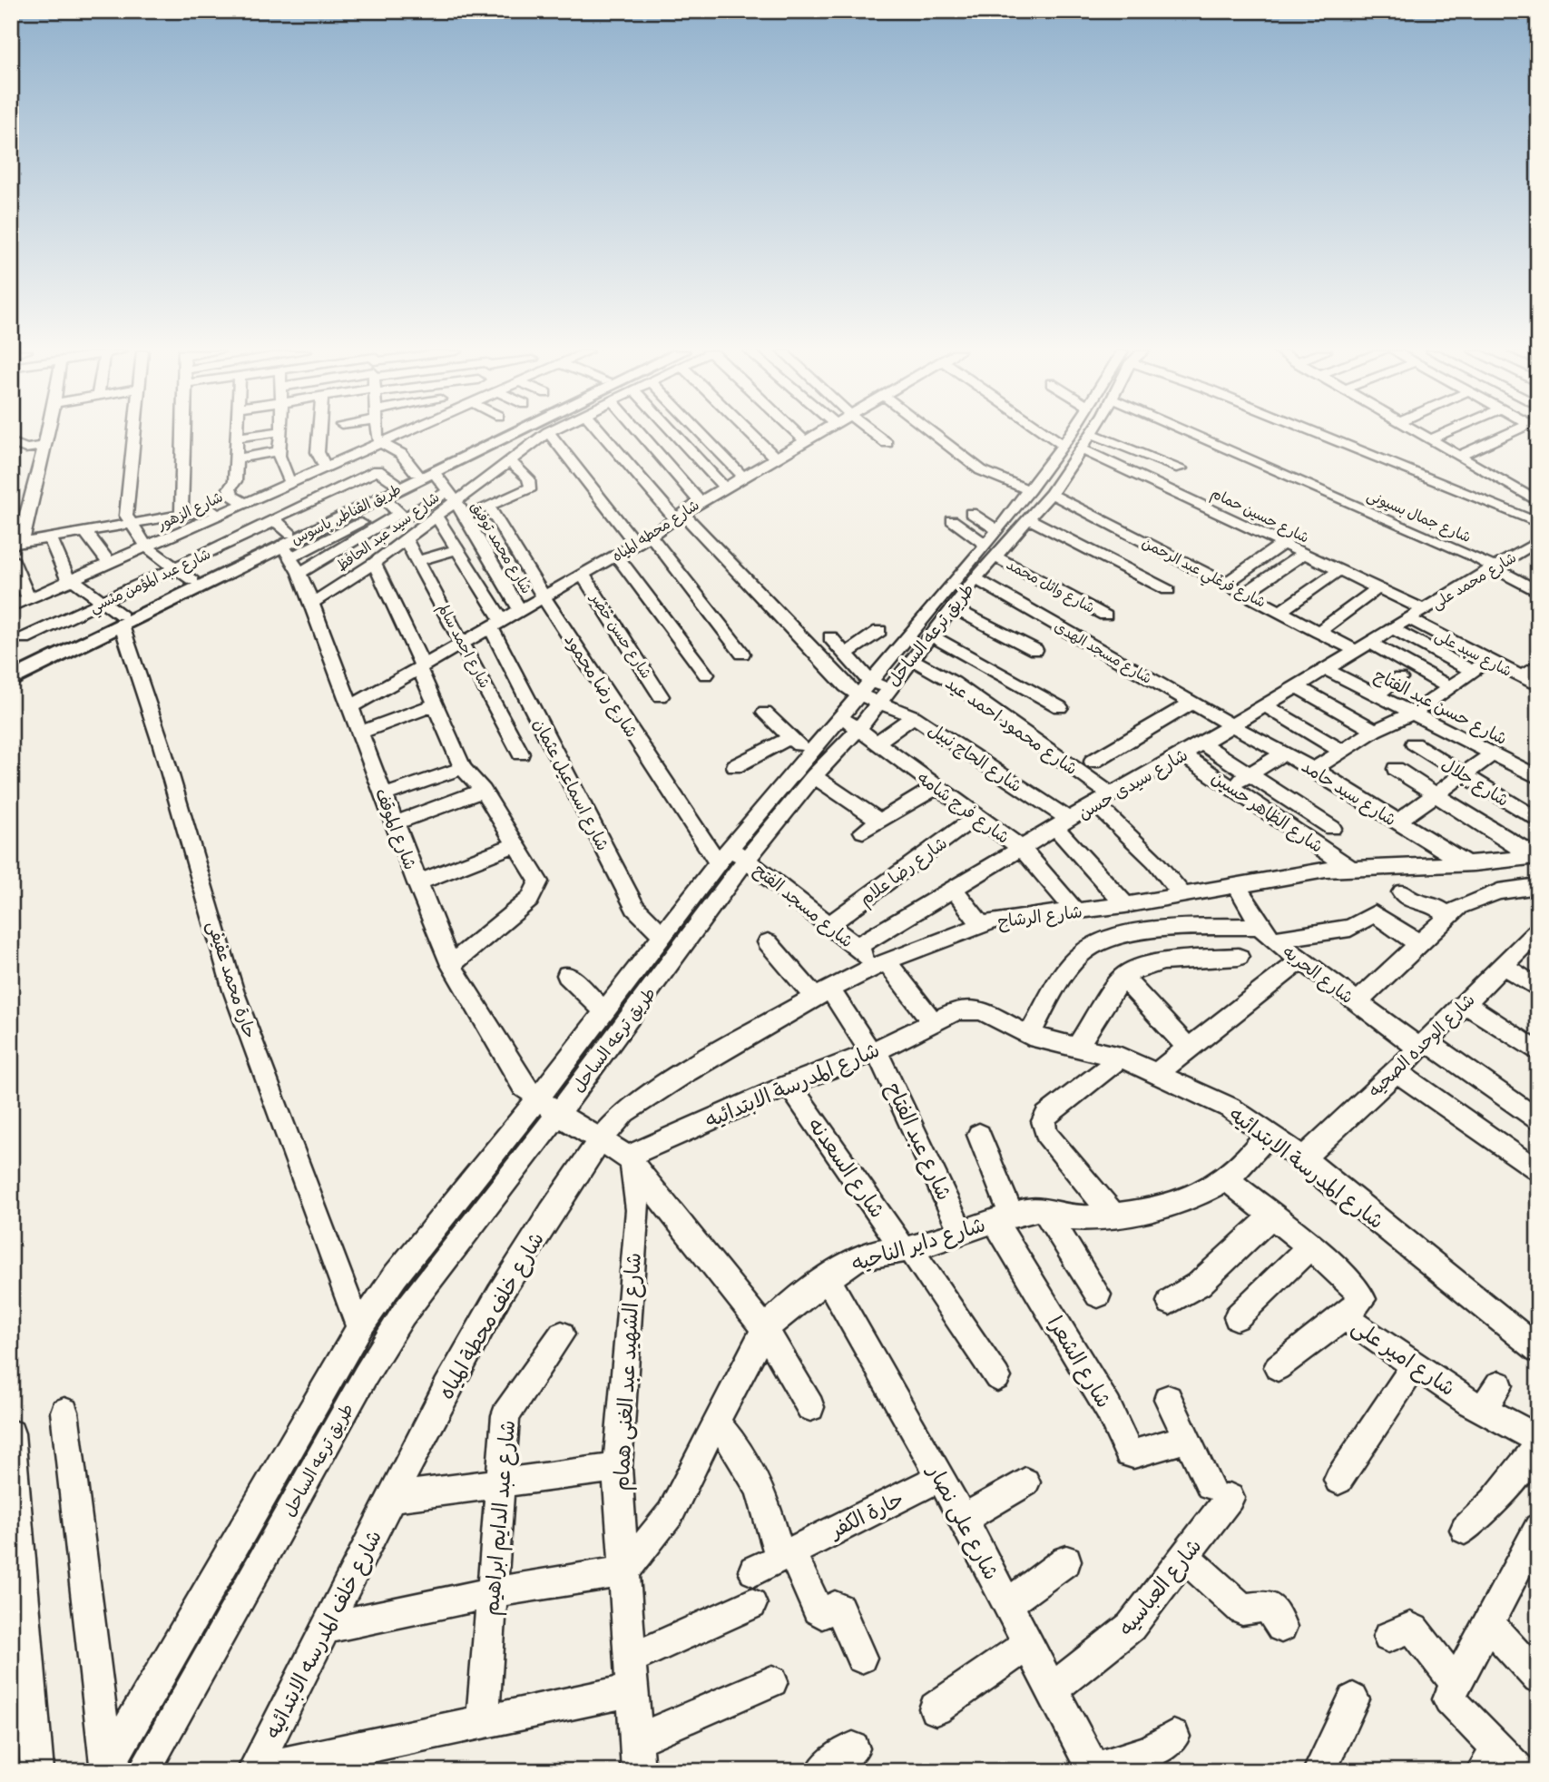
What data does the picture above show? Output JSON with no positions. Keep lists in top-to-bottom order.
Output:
{
  "streets": {
    "main road": ["طريق القناطر, باسوس"],
    "street": [
      "شارع الزهور",
      "شارع حسين حمام",
      "شارع جمال بسيونى",
      "شارع محطه المياه",
      "شارع سيد عبد الحافظ",
      "شارع محمد توفيق",
      "شارع فرغلي عبد الرحمن",
      "شارع عبد المؤمن منسي",
      "شارع محمد على",
      "شارع وائل محمد",
      "طريق ترعه الساحل",
      "شارع حسن خضر",
      "شارع احمد سالم",
      "شارع مسجد الهدى",
      "شارع سيد على",
      "شارع رضا محمود",
      "شارع حسن عبد الفتاح",
      "شارع محمود احمد عيد",
      "شارع الحاج نبيل",
      "شارع جلال",
      "شارع سيدى حسن",
      "شارع اسماعيل عثمان",
      "شارع سيد حامد",
      "شارع فرج شامه",
      "شارع الظاهر حسين",
      "شارع الموقف",
      "شارع رضا علام",
      "شارع مسجد الفتح",
      "شارع الرشاح",
      "شارع الحريه",
      "حارة محمد عفيفى",
      "شارع الوحده الصحيه",
      "شارع المدرسة الابتدائيه",
      "شارع عبد الفتاح",
      "شارع السعدنه",
      "شارع داير الناحيه",
      "شارع خلف محطة المياه",
      "شارع امير على",
      "شارع الشعرا",
      "شارع الشهيد عبد الغنى همام",
      "حارة الكفر",
      "شارع عبد الدايم ابراهيم",
      "شارع على نصار",
      "شارع العباسيه",
      "شارع خلف المدرسه الابتدائيه"
    ]
  },
  "crossings": [
    ["شارع الزهور", "شارع محمد توفيق"],
    ["طريق القناطر, باسوس", "شارع محمد توفيق"],
    ["طريق القناطر, باسوس", "شارع عبد المؤمن منسي"],
    ["طريق القناطر, باسوس", "شارع الموقف"],
    ["طريق القناطر, باسوس", "حارة محمد عفيفى"],
    ["شارع حسين حمام", "شارع محمد على"],
    ["شارع جمال بسيونى", "شارع محمد على"],
    ["شارع محطه المياه", "شارع محمد توفيق"],
    ["شارع محطه المياه", "شارع حسن خضر"],
    ["شارع محطه المياه", "شارع احمد سالم"],
    ["شارع محطه المياه", "شارع رضا محمود"],
    ["شارع محطه المياه", "شارع اسماعيل عثمان"],
    ["شارع محطه المياه", "شارع الموقف"],
    ["شارع سيد عبد الحافظ", "شارع محمد توفيق"],
    ["شارع سيد عبد الحافظ", "شارع احمد سالم"],
    ["شارع سيد عبد الحافظ", "شارع اسماعيل عثمان"],
    ["شارع سيد عبد الحافظ", "شارع الموقف"],
    ["شارع فرغلي عبد الرحمن", "طريق ترعه الساحل"],
    ["شارع فرغلي عبد الرحمن", "شارع سيدى حسن"],
    ["شارع محمد على", "شارع سيد على"],
    ["شارع محمد على", "شارع سيدى حسن"],
    ["شارع وائل محمد", "طريق ترعه الساحل"],
    ["طريق ترعه الساحل", "شارع مسجد الهدى"],
    ["طريق ترعه الساحل", "شارع رضا محمود"],
    ["طريق ترعه الساحل", "شارع محمود احمد عيد"],
    ["طريق ترعه الساحل", "شارع الحاج نبيل"],
    ["طريق ترعه الساحل", "شارع اسماعيل عثمان"],
    ["طريق ترعه الساحل", "شارع فرج شامه"],
    ["طريق ترعه الساحل", "شارع الموقف"],
    ["طريق ترعه الساحل", "شارع مسجد الفتح"],
    ["طريق ترعه الساحل", "حارة محمد عفيفى"],
    ["شارع مسجد الهدى", "شارع سيدى حسن"],
    ["شارع مسجد الهدى", "شارع سيد حامد"],
    ["شارع سيد على", "شارع سيدى حسن"],
    ["شارع رضا محمود", "شارع مسجد الفتح"],
    ["شارع حسن عبد الفتاح", "شارع سيدى حسن"],
    ["شارع محمود احمد عيد", "شارع سيدى حسن"],
    ["شارع محمود احمد عيد", "شارع الرشاح"],
    ["شارع الحاج نبيل", "شارع سيدى حسن"],
    ["شارع الحاج نبيل", "شارع الرشاح"],
    ["شارع سيدى حسن", "شارع سيد حامد"],
    ["شارع سيدى حسن", "شارع فرج شامه"],
    ["شارع سيدى حسن", "شارع الظاهر حسين"],
    ["شارع سيدى حسن", "شارع مسجد الفتح"],
    ["شارع سيد حامد", "شارع الرشاح"],
    ["شارع فرج شامه", "شارع رضا علام"],
    ["شارع فرج شامه", "شارع الرشاح"],
    ["شارع الظاهر حسين", "شارع الرشاح"],
    ["شارع رضا علام", "شارع مسجد الفتح"],
    ["شارع مسجد الفتح", "شارع الرشاح"],
    ["شارع مسجد الفتح", "شارع المدرسة الابتدائيه"],
    ["شارع الرشاح", "شارع الحريه"],
    ["شارع الرشاح", "شارع عبد الفتاح"],
    ["شارع الرشاح", "شارع خلف محطة المياه"],
    ["شارع الحريه", "شارع الوحده الصحيه"],
    ["شارع الوحده الصحيه", "شارع المدرسة الابتدائيه"],
    ["شارع المدرسة الابتدائيه", "شارع عبد الفتاح"],
    ["شارع المدرسة الابتدائيه", "شارع السعدنه"],
    ["شارع المدرسة الابتدائيه", "شارع داير الناحيه"],
    ["شارع المدرسة الابتدائيه", "شارع الشهيد عبد الغنى همام"],
    ["شارع عبد الفتاح", "شارع داير الناحيه"],
    ["شارع السعدنه", "شارع داير الناحيه"],
    ["شارع داير الناحيه", "شارع الشعرا"],
    ["شارع داير الناحيه", "شارع الشهيد عبد الغنى همام"],
    ["شارع داير الناحيه", "شارع على نصار"],
    ["شارع خلف محطة المياه", "شارع خلف المدرسه الابتدائيه"],
    ["شارع الشعرا", "شارع العباسيه"],
    ["حارة الكفر", "شارع على نصار"],
    ["شارع على نصار", "شارع العباسيه"]
  ]
}
